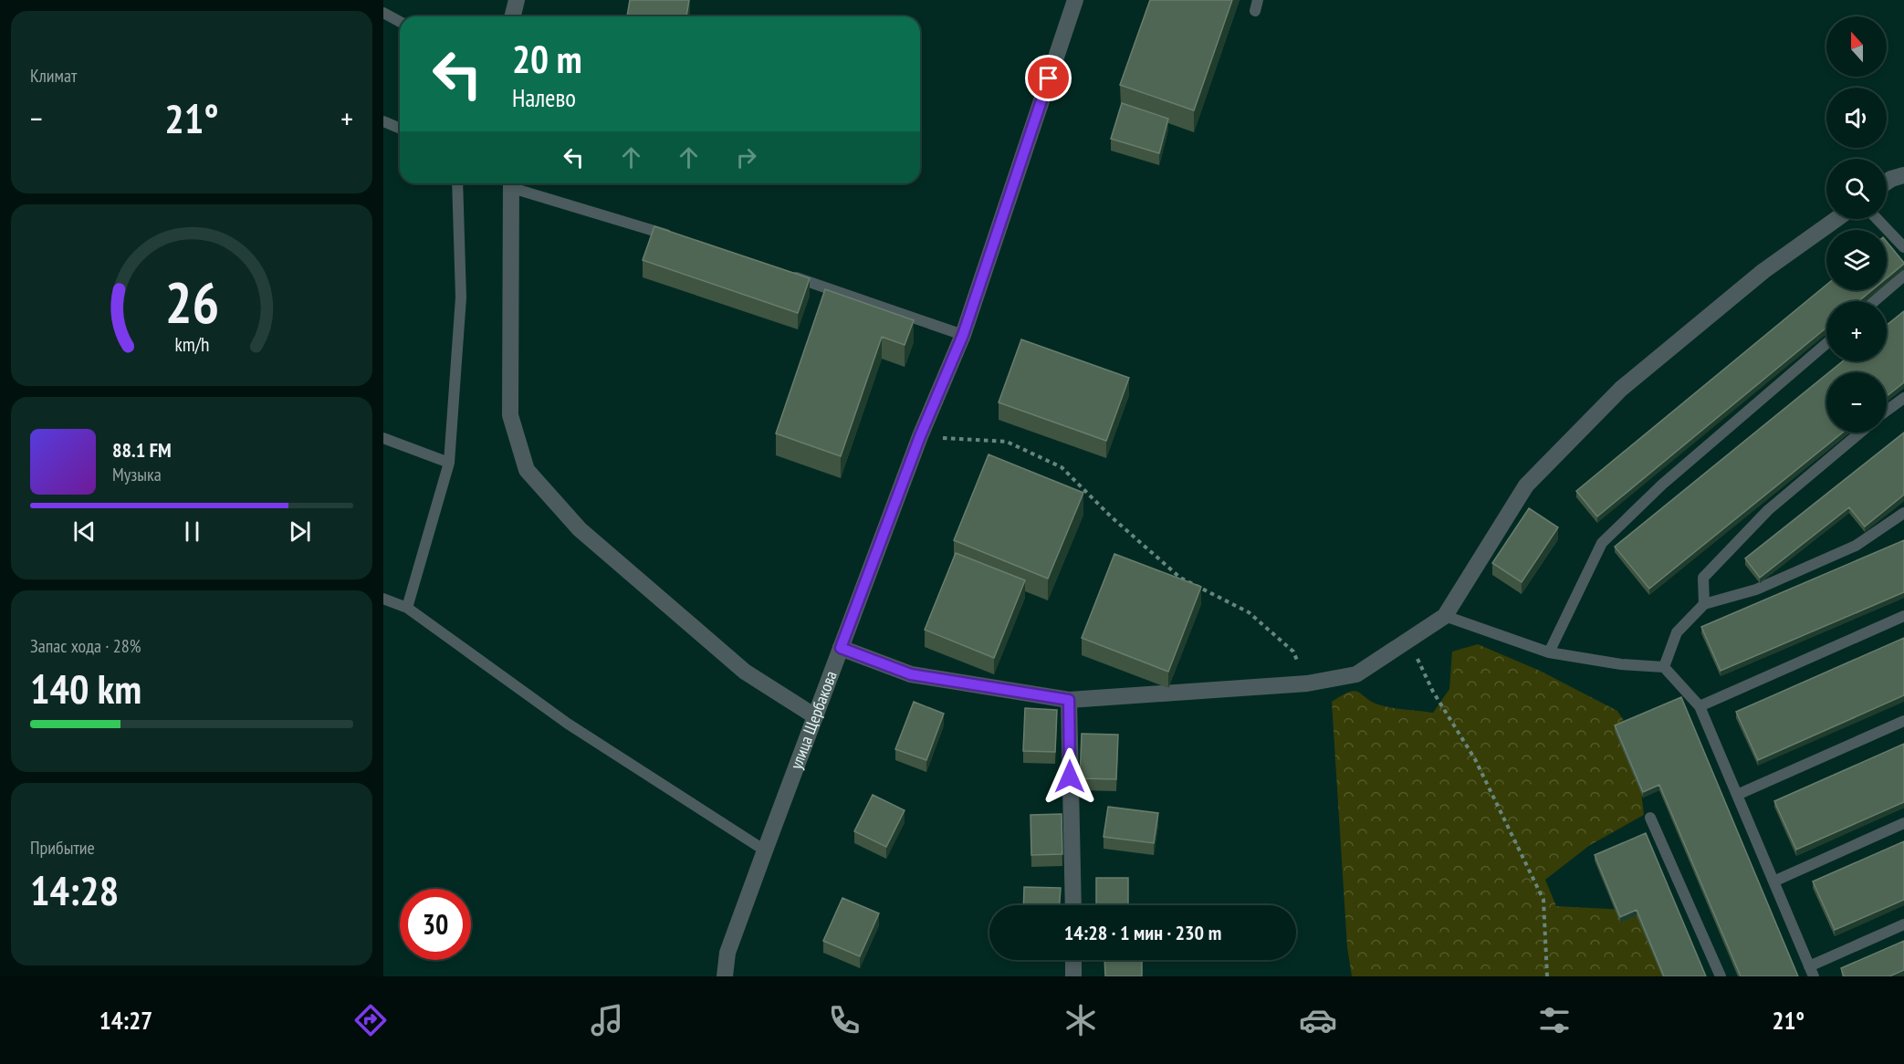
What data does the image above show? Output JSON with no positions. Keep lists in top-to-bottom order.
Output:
{
  "streets": {
    "street": ["улица Щербакова"]
  },
  "north": "top",
  "page": {
    "tile": [
      "Климат",
      ["Запас хода · 28%", "140 km"],
      ["Прибытие", "14:28"]
    ],
    "map_buttons": ["+", "−"],
    "turn": ["20 m", "Налево"],
    "heat": ["−", "21°", "+"],
    "song": ["88.1 FM", "Музыка"],
    "limit": "30",
    "trip": "14:28 · 1 мин · 230 m",
    "tabs": ["14:27", "21°"],
    "gauge": ["26", "km/h"]
  }
}
